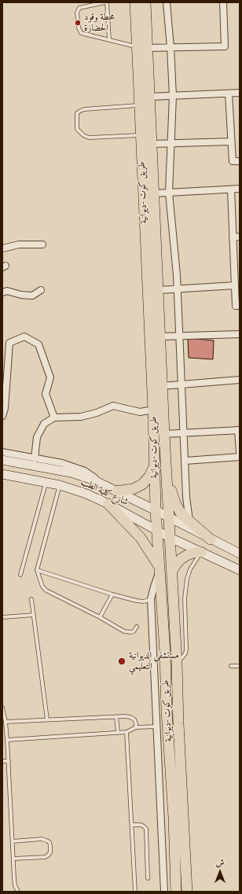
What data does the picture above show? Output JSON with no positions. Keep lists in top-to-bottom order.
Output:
{
  "streets": {
    "main road": ["طريق كوت -ديوانية", "شارع كلية الطب"]
  },
  "crossings": [
    ["طريق كوت -ديوانية", "شارع كلية الطب"]
  ],
  "places": ["محطة وقود الحضارة", "مستشفى الديوانية التعليمي"],
  "north": "top"
}
